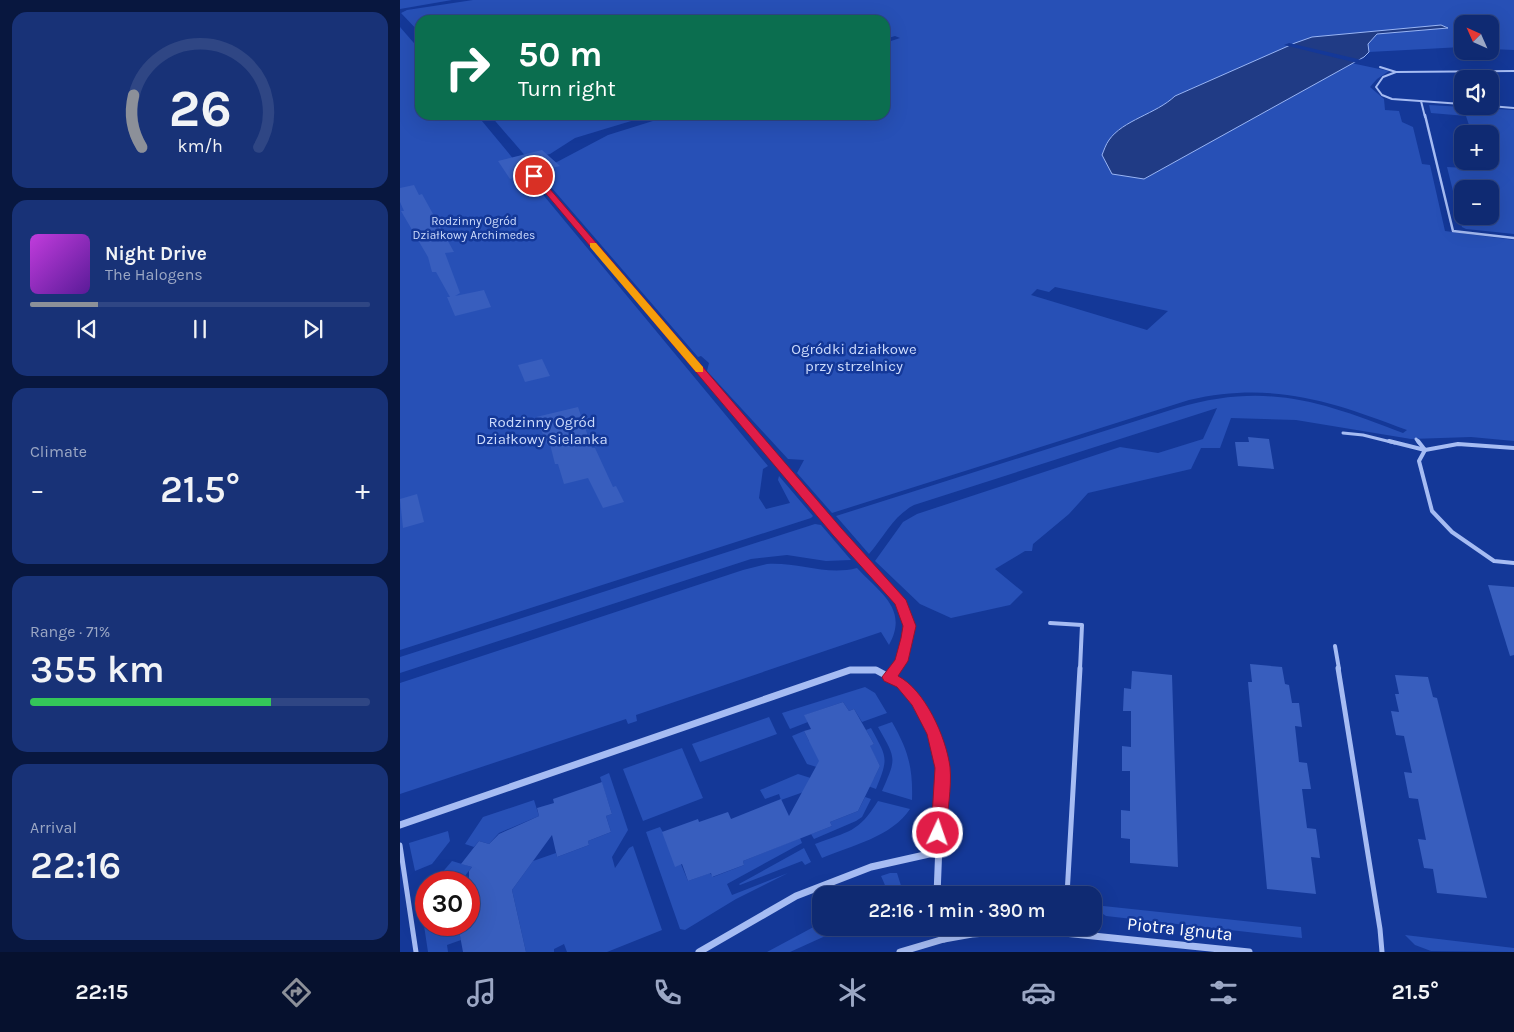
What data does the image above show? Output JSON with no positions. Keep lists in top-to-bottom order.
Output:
{
  "streets": {
    "street": ["Piotra Ignuta"]
  },
  "parks": ["Rodzinny Ogród Działkowy Archimedes", "Ogródki działkowe przy strzelnicy", "Rodzinny Ogród Działkowy Sielanka"],
  "north": "top left",
  "page": {
    "map_buttons": ["+", "−"],
    "turn": ["50 m", "Turn right"],
    "song": ["Night Drive", "The Halogens"],
    "tile": [
      "Climate",
      ["Range · 71%", "355 km"],
      ["Arrival", "22:16"]
    ],
    "heat": ["−", "21.5°", "+"],
    "limit": "30",
    "trip": "22:16 · 1 min · 390 m",
    "tabs": ["22:15", "21.5°"],
    "gauge": ["26", "km/h"]
  }
}
